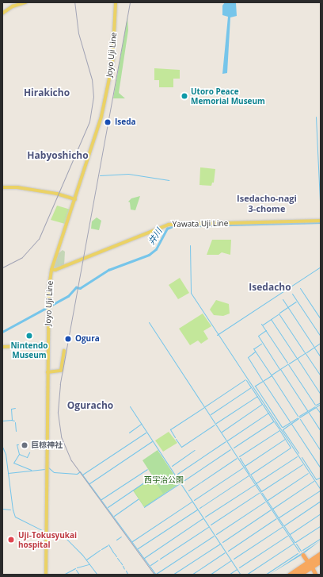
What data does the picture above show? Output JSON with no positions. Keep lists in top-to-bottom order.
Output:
{
  "streets": {
    "main road": ["Joyo Uji Line", "Yawata Uji Line"]
  },
  "crossings": [
    ["Joyo Uji Line", "Yawata Uji Line"]
  ],
  "districts": [
    "Hirakicho",
    "Habyoshicho",
    "Isedacho-nagi 3-chome",
    "Isedacho",
    "Oguracho"
  ],
  "water": ["井川"],
  "parks": ["西宇治公園"],
  "places": [
    "Utoro Peace Memorial Museum",
    "Iseda",
    "Nintendo Museum",
    "Ogura",
    "巨椋神社",
    "Uji-Tokusyukai hospital"
  ]
}
